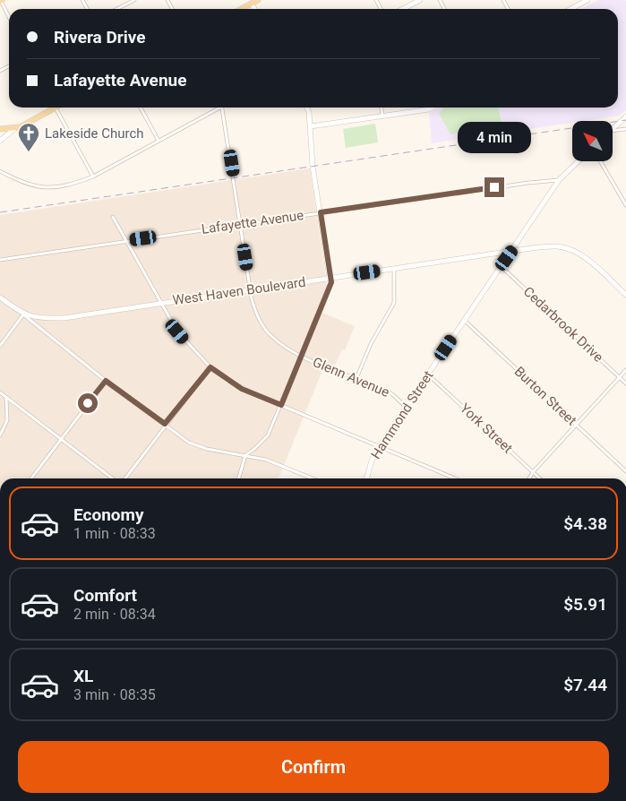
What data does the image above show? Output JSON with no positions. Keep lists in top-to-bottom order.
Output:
{
  "streets": {
    "street": [
      "Lafayette Avenue",
      "West Haven Boulevard",
      "Cedarbrook Drive",
      "Glenn Avenue",
      "Burton Street",
      "Hammond Street",
      "York Street"
    ]
  },
  "crossings": [
    ["Lafayette Avenue", "Glenn Avenue"],
    ["Lafayette Avenue", "Hammond Street"],
    ["West Haven Boulevard", "Glenn Avenue"],
    ["West Haven Boulevard", "Hammond Street"],
    ["Cedarbrook Drive", "Hammond Street"],
    ["Glenn Avenue", "Hammond Street"],
    ["Burton Street", "Hammond Street"],
    ["Hammond Street", "York Street"]
  ],
  "places": {
    "church": ["Lakeside Church"]
  },
  "north": "top left",
  "page": {
    "banner": ["Rivera Drive", "Lafayette Avenue"],
    "bubble": "4 min",
    "list": [
      {
        "name": "Economy",
        "note": "1 min · 08:33",
        "value": "$4.38"
      },
      {
        "name": "Comfort",
        "note": "2 min · 08:34",
        "value": "$5.91"
      },
      {
        "name": "XL",
        "note": "3 min · 08:35",
        "value": "$7.44"
      }
    ],
    "buttons": "Confirm"
  }
}
